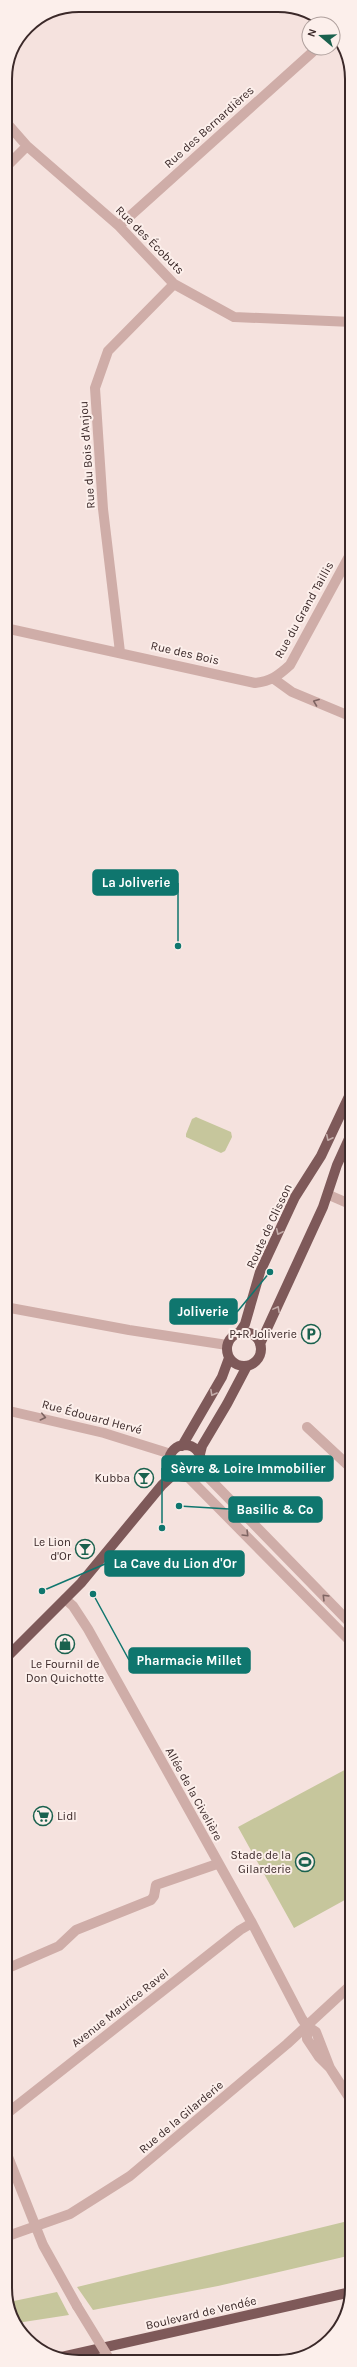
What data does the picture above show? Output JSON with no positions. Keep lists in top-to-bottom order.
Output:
{
  "streets": {
    "main road": ["Route de Clisson", "Boulevard de Vendée"],
    "street": [
      "Rue des Bernardières",
      "Rue des Écobuts",
      "Rue du Bois d'Anjou",
      "Rue du Grand Taillis",
      "Rue des Bois",
      "Rue Édouard Hervé",
      "Allée de la Civelière",
      "Avenue Maurice Ravel",
      "Rue de la Gilarderie"
    ]
  },
  "crossings": [
    ["Rue des Bernardières", "Rue des Écobuts"],
    ["Rue des Écobuts", "Rue du Bois d'Anjou"],
    ["Rue du Bois d'Anjou", "Rue des Bois"],
    ["Rue du Grand Taillis", "Rue des Bois"],
    ["Allée de la Civelière", "Avenue Maurice Ravel"],
    ["Allée de la Civelière", "Rue de la Gilarderie"]
  ],
  "one_way": ["Rue Édouard Hervé"],
  "places": {
    "other": [
      "La Joliverie",
      "Joliverie",
      "Basilic & Co",
      "Sèvre & Loire Immobilier",
      "La Cave du Lion d'Or",
      "Pharmacie Millet"
    ],
    "parking": ["P+R Joliverie"],
    "bar": ["Kubba", "Le Lion d'Or"],
    "shop": ["Le Fournil de Don Quichotte"],
    "supermarket": ["Lidl"],
    "sports": ["Stade de la Gilarderie"]
  },
  "north": "left"
}
